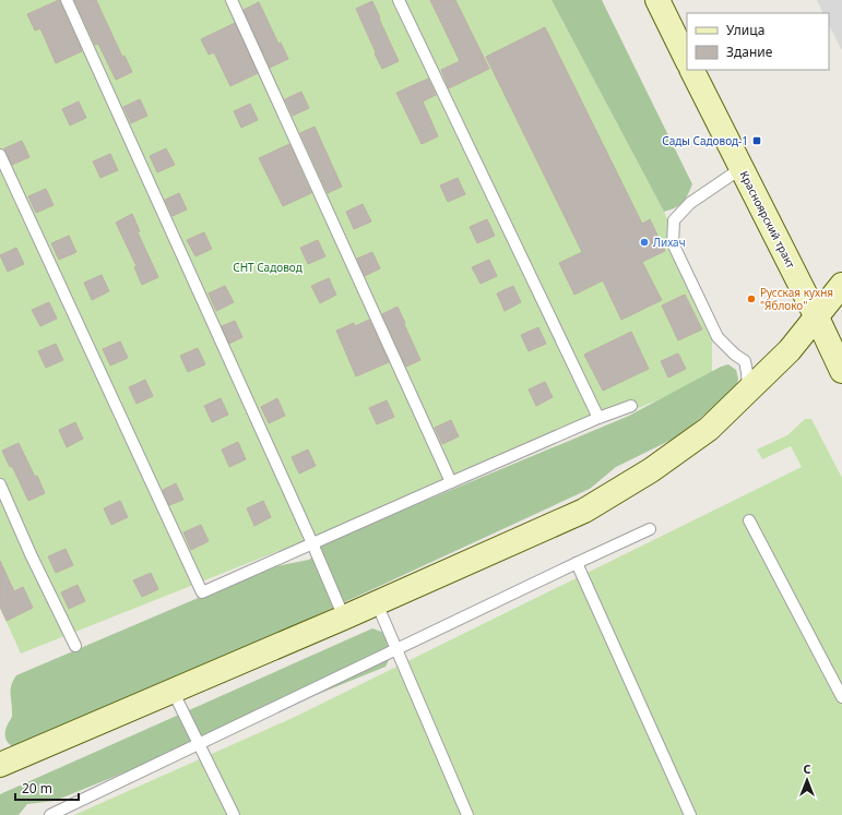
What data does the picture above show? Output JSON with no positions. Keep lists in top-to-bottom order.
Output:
{
  "streets": {
    "street": ["Красноярский тракт"]
  },
  "parks": ["СНТ Садовод"],
  "places": {
    "transit": ["Сады Садовод-1"],
    "other": ["Лихач", "Русская кухня \"Яблоко\""]
  },
  "legend": ["Улица", "Здание"],
  "scale_bar": "20 m",
  "north": "top"
}
